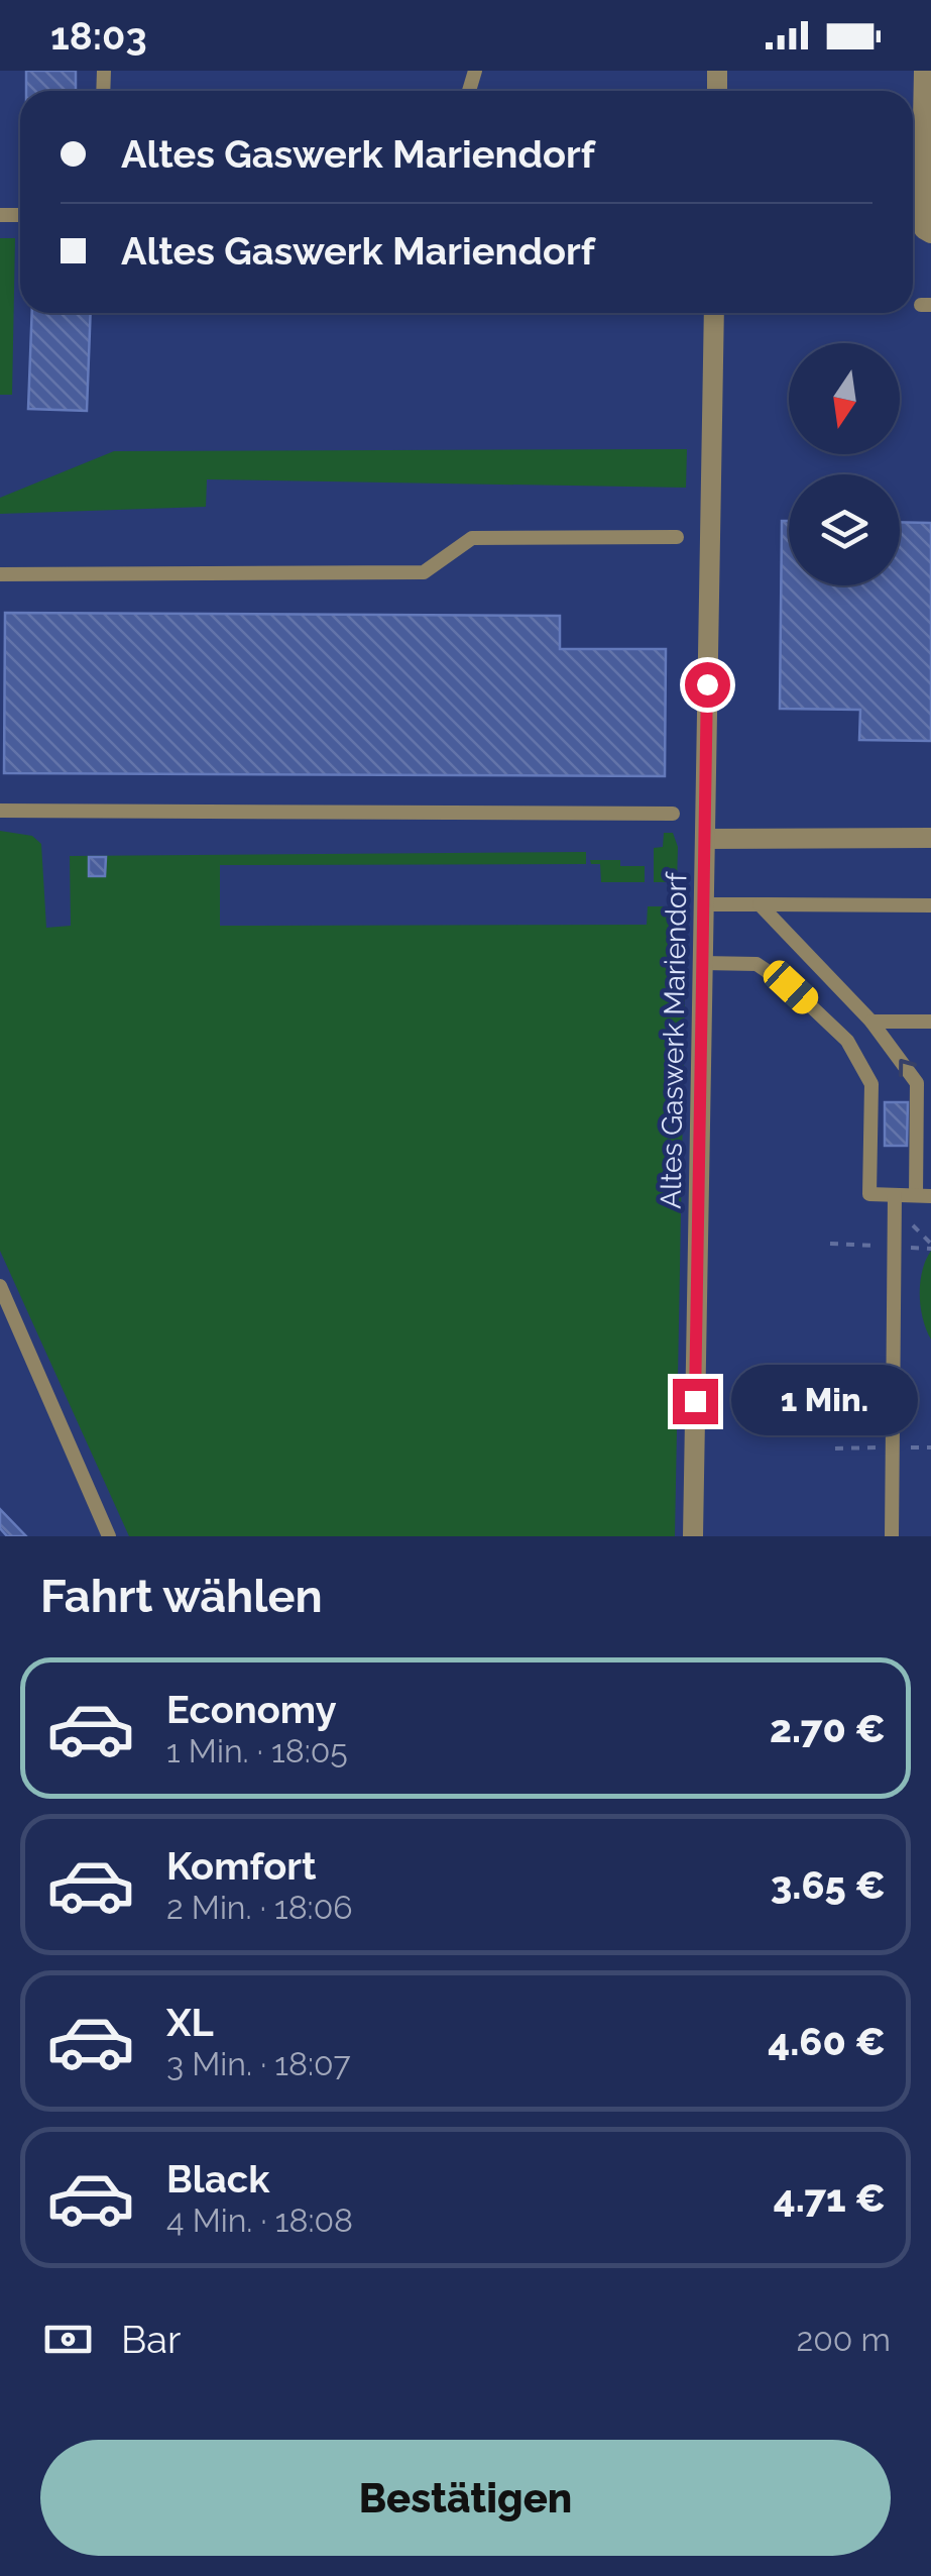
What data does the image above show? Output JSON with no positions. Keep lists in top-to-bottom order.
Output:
{
  "streets": {
    "street": ["Altes Gaswerk Mariendorf"]
  },
  "north": "bottom",
  "page": {
    "status": "18:03",
    "banner": ["Altes Gaswerk Mariendorf", "Altes Gaswerk Mariendorf"],
    "bubble": "1 Min.",
    "heading": "Fahrt wählen",
    "list": [
      {
        "name": "Economy",
        "note": "1 Min. · 18:05",
        "value": "2.70 €"
      },
      {
        "name": "Komfort",
        "note": "2 Min. · 18:06",
        "value": "3.65 €"
      },
      {
        "name": "XL",
        "note": "3 Min. · 18:07",
        "value": "4.60 €"
      },
      {
        "name": "Black",
        "note": "4 Min. · 18:08",
        "value": "4.71 €"
      }
    ],
    "pay": ["Bar", "200 m"],
    "buttons": "Bestätigen"
  }
}
